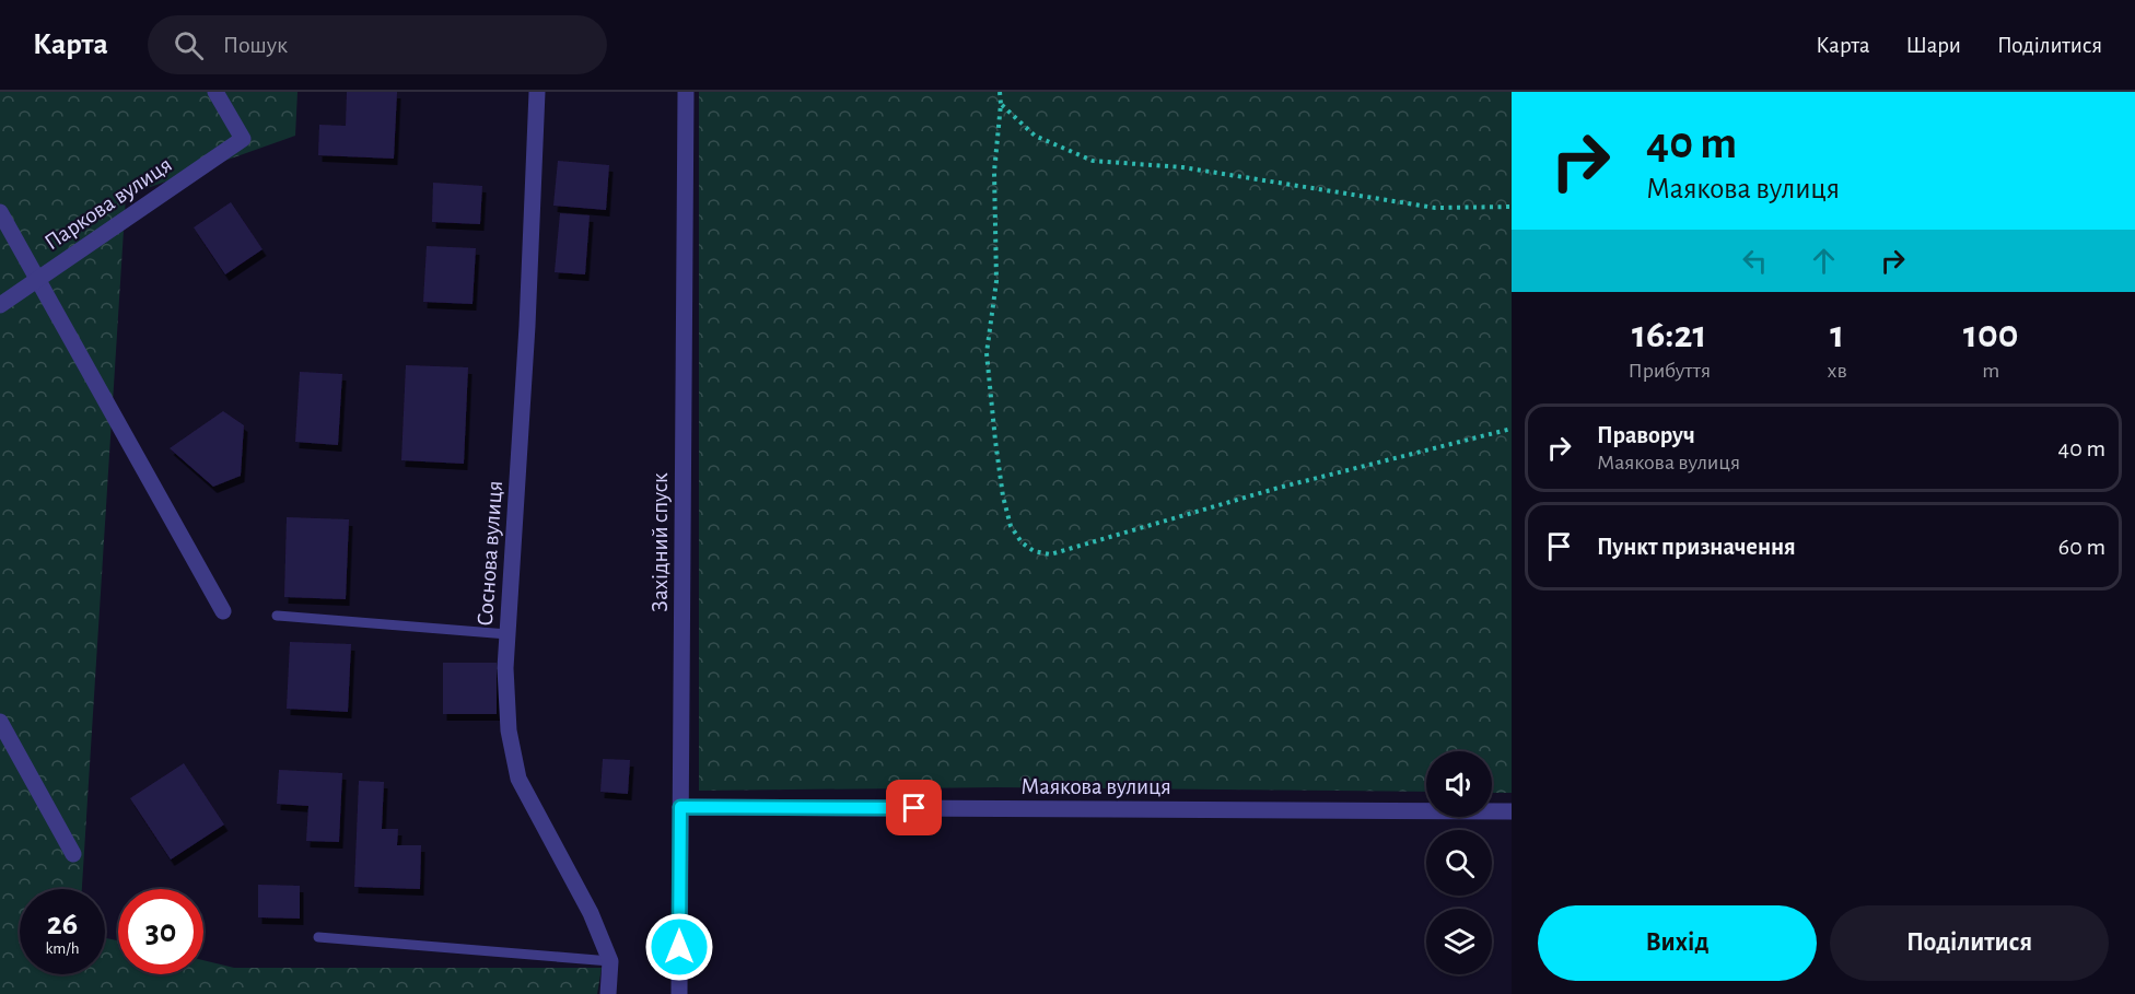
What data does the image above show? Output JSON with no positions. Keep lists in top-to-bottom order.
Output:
{
  "streets": {
    "street": [
      "Паркова вулиця",
      "Західний спуск",
      "Соснова вулиця",
      "Маякова вулиця"
    ]
  },
  "crossings": [
    ["Західний спуск", "Маякова вулиця"]
  ],
  "page": {
    "header": "Карта",
    "search": "Пошук",
    "nav": ["Карта", "Шари", "Поділитися"],
    "turn": ["40 m", "Маякова вулиця"],
    "eta": [
      "16:21",
      "Прибуття",
      "1",
      "хв",
      "100",
      "m"
    ],
    "list": [
      {
        "name": "Праворуч",
        "note": "Маякова вулиця",
        "value": "40 m"
      },
      {
        "name": "Пункт призначення",
        "value": "60 m"
      }
    ],
    "speed": "26 km/h",
    "limit": "30",
    "buttons": ["Вихід", "Поділитися"]
  }
}
